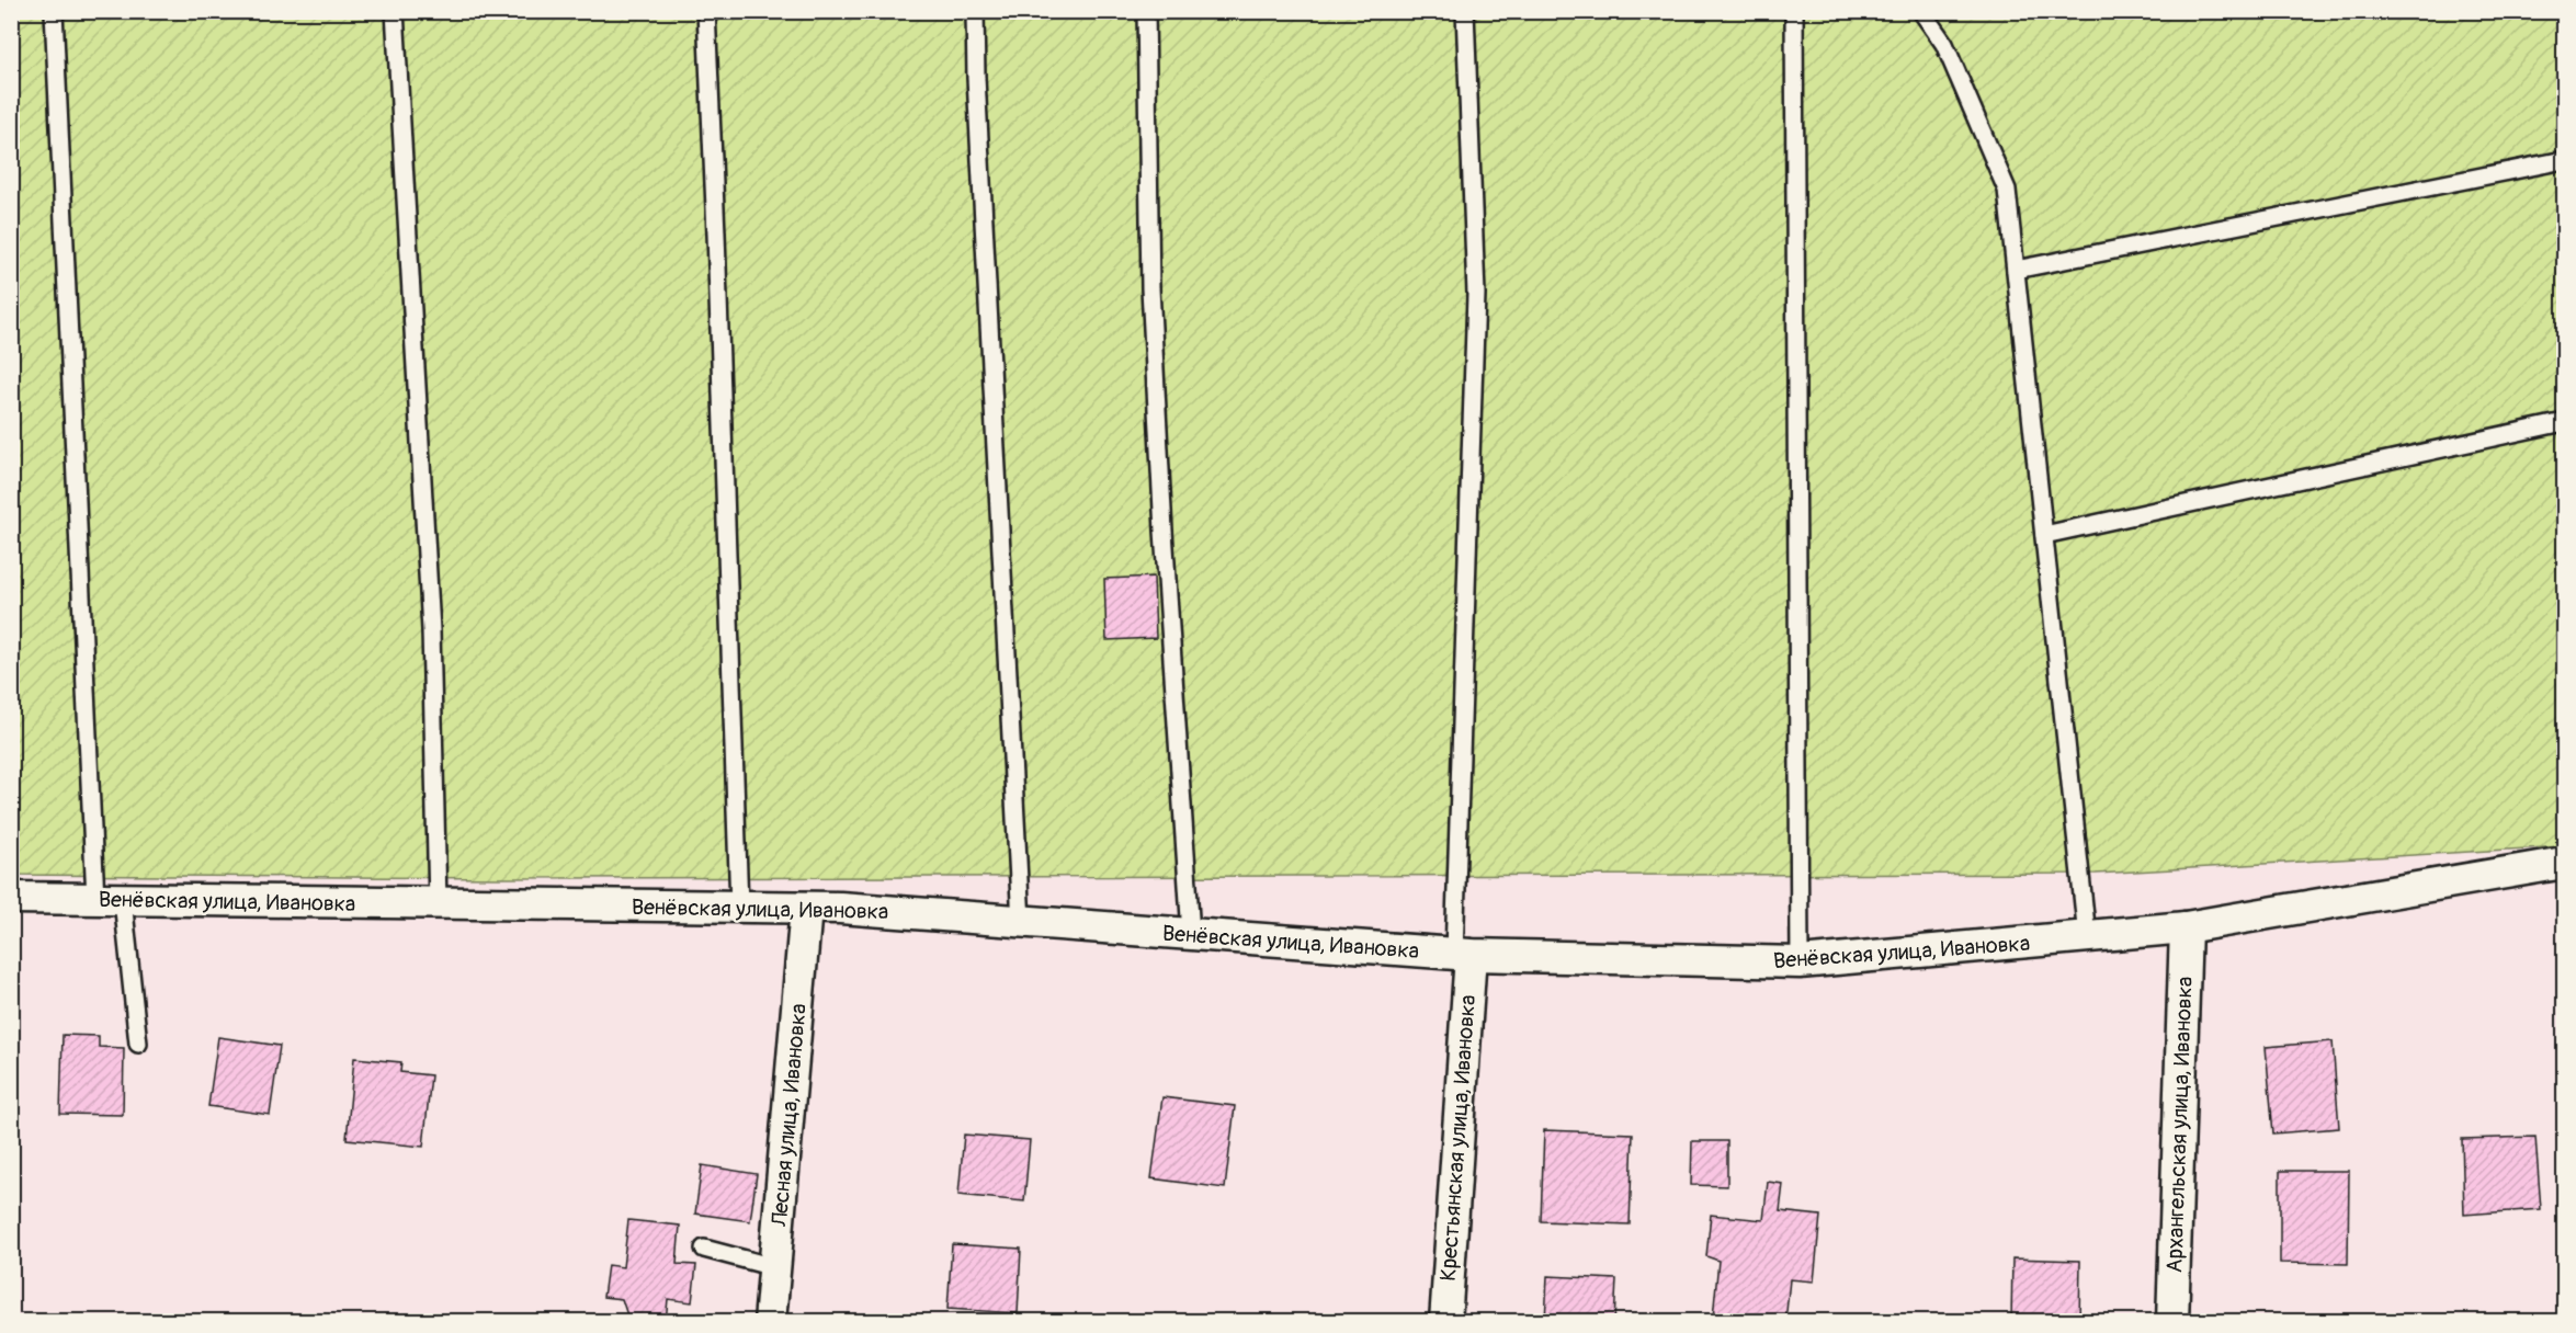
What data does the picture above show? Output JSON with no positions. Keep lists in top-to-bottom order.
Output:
{
  "streets": {
    "street": [
      "Венёвская улица, Ивановка",
      "Лесная улица, Ивановка",
      "Архангельская улица, Ивановка",
      "Крестьянская улица, Ивановка"
    ]
  },
  "crossings": [
    ["Венёвская улица, Ивановка", "Лесная улица, Ивановка"],
    ["Венёвская улица, Ивановка", "Архангельская улица, Ивановка"],
    ["Венёвская улица, Ивановка", "Крестьянская улица, Ивановка"]
  ]
}
